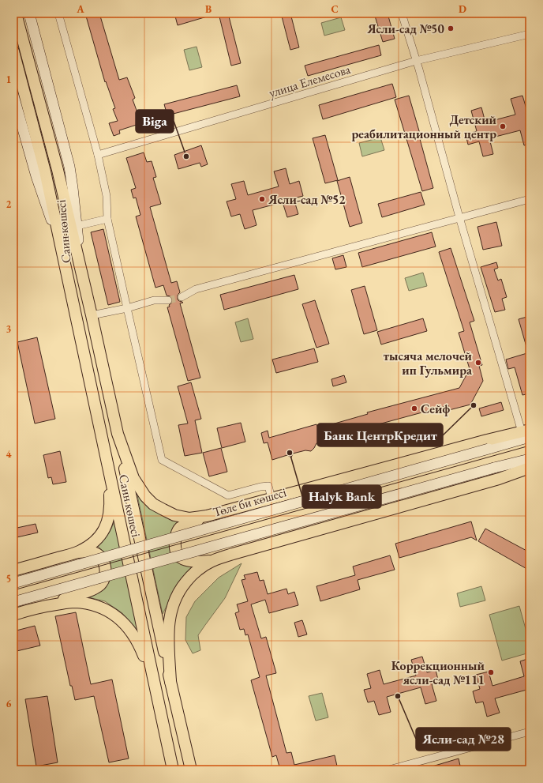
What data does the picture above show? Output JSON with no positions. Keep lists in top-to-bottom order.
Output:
{
  "streets": {
    "main road": ["Саин көшесі", "Төле би көшесі"],
    "street": ["улица Елемесова"]
  },
  "places": [
    "Ясли-сад №50",
    "Детский реабилитационный центр",
    "Biga",
    "Ясли-сад №52",
    "тысяча мелочей ип Гульмира",
    "Банк ЦентрКредит",
    "Сейф",
    "Halyk Bank",
    "Коррекционный ясли-сад №111",
    "Ясли-сад №28"
  ],
  "grid": {
    "columns": [
      "A",
      "B",
      "C",
      "D"
    ],
    "rows": [
      "1",
      "2",
      "3",
      "4",
      "5",
      "6"
    ]
  }
}
